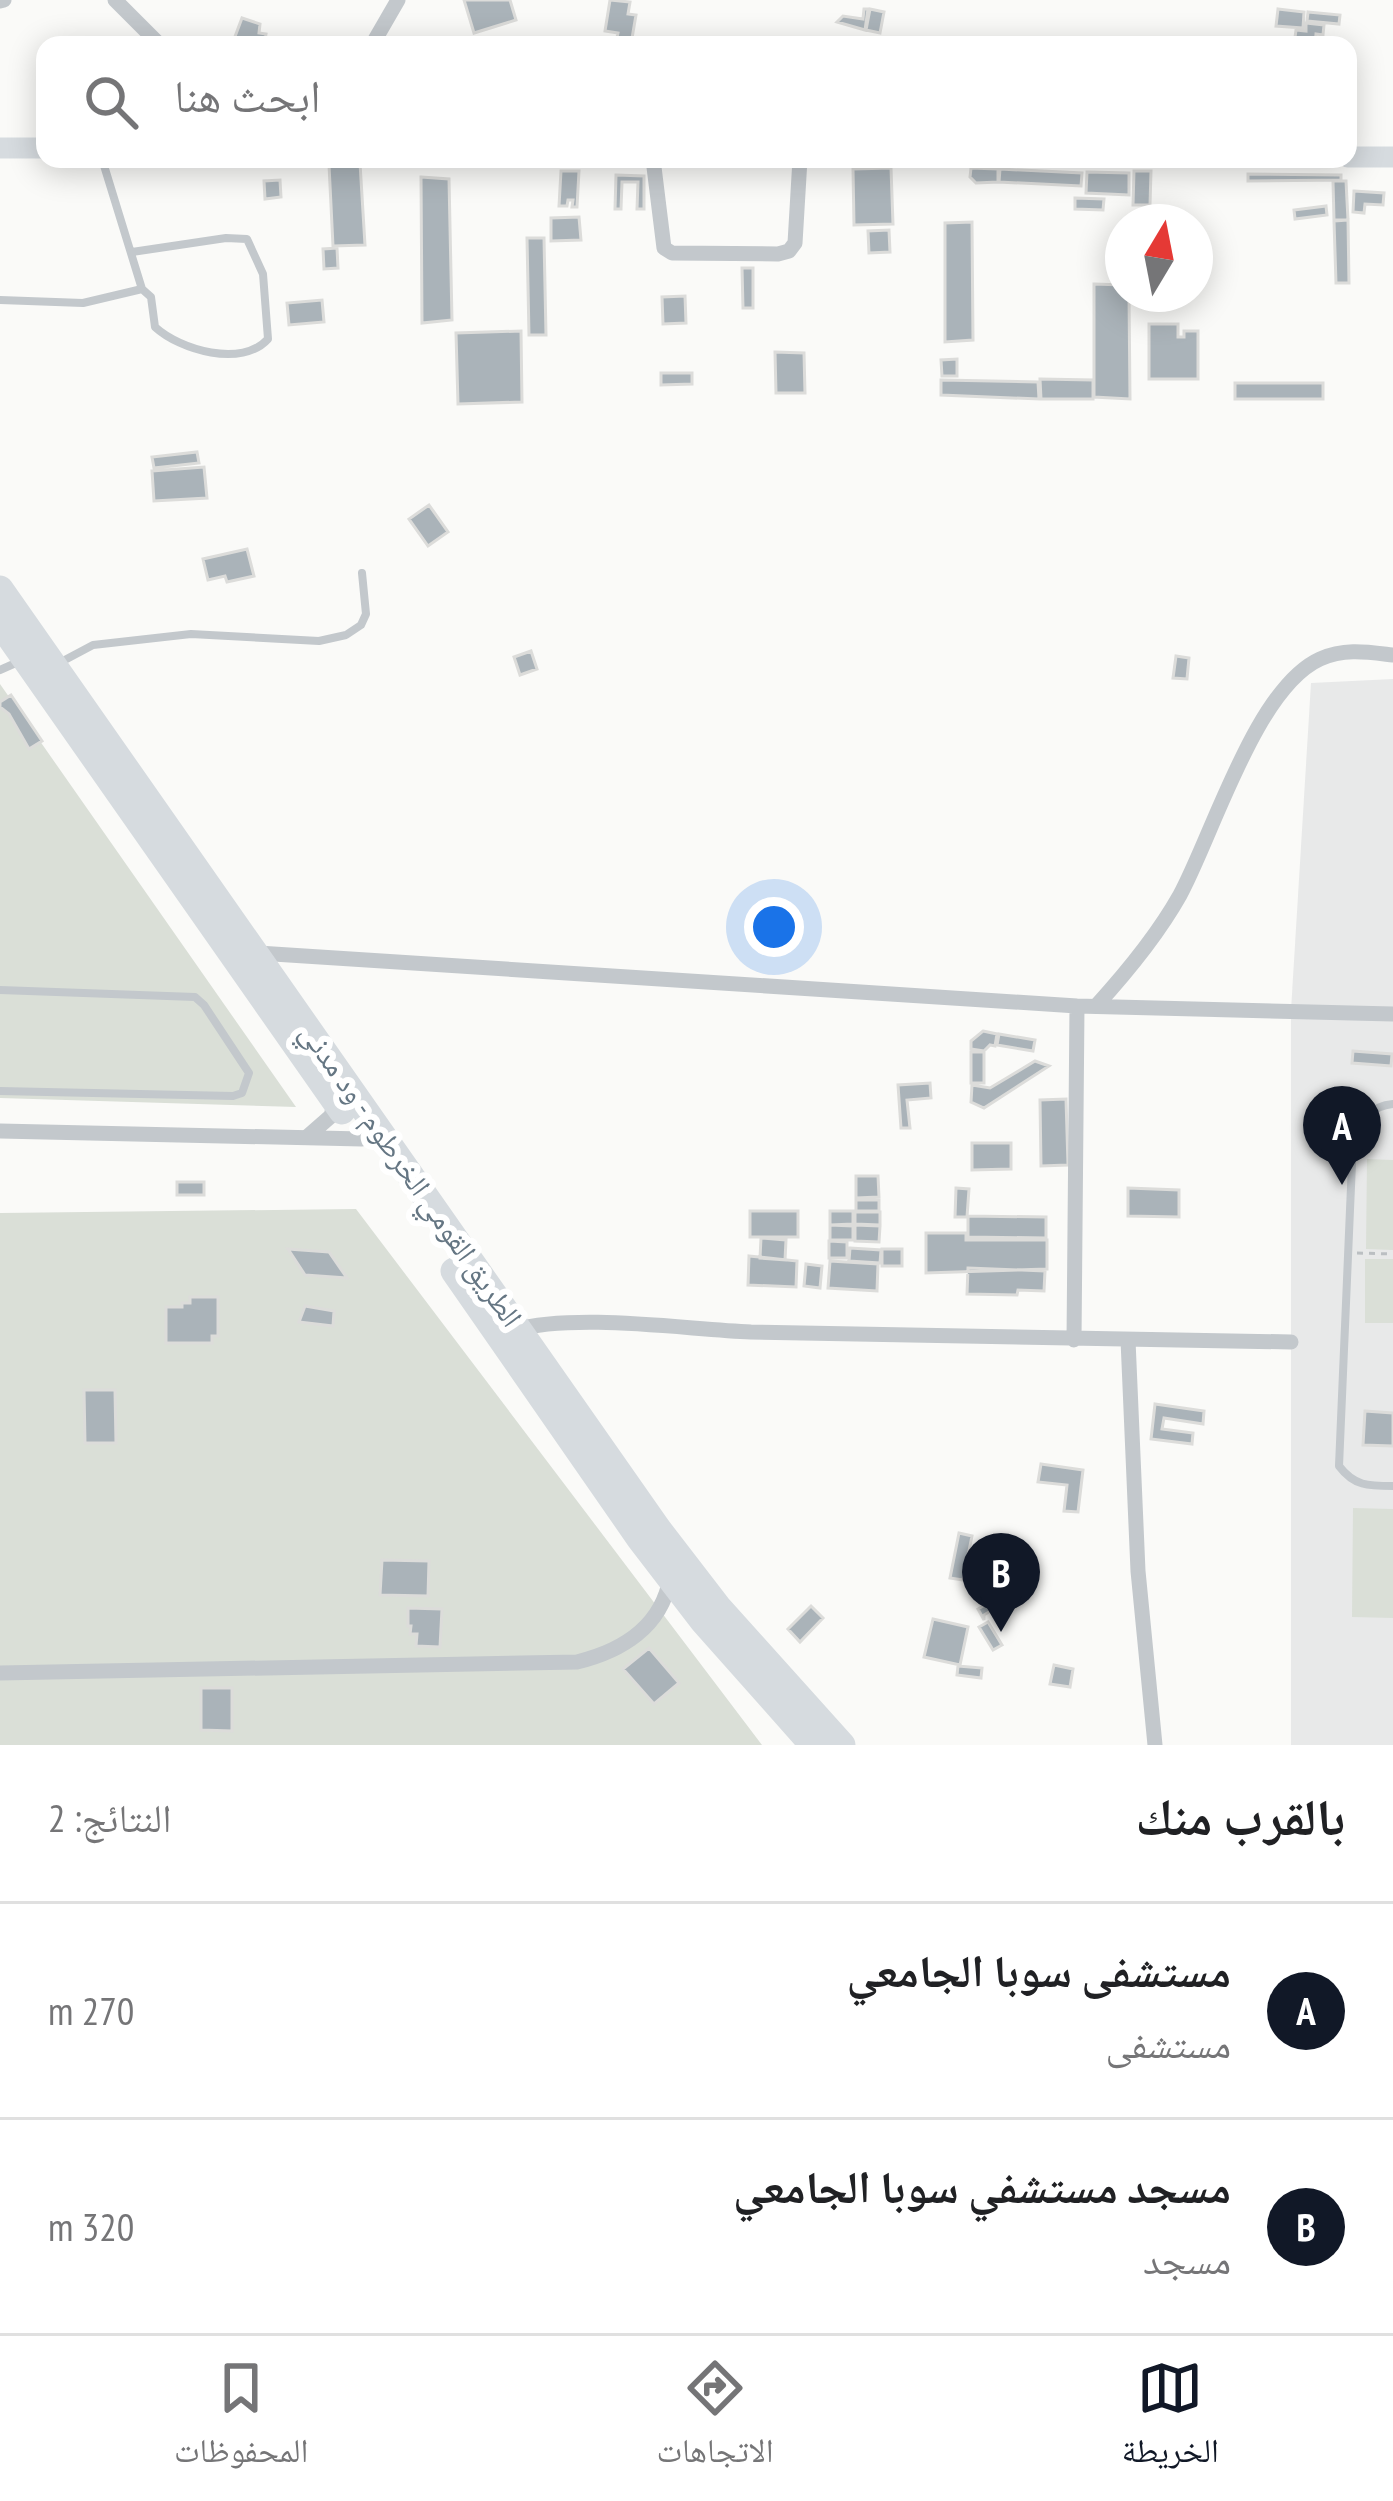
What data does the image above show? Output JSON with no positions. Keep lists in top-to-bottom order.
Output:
{
  "streets": {
    "highway": ["الطريق القومي الخرطوم - ود مدني"]
  },
  "north": "top",
  "page": {
    "search": "ابحث هنا",
    "pins": ["A", "B"],
    "heading": ["بالقرب منك", "النتائج: 2"],
    "list": [
      {
        "mark": "A",
        "name": "مستشفى سوبا الجامعي",
        "note": "مستشفى",
        "value": "270 m"
      },
      {
        "mark": "B",
        "name": "مسجد مستشفي سوبا الجامعي",
        "note": "مسجد",
        "value": "320 m"
      }
    ],
    "nav": ["الخريطة", "الاتجاهات", "المحفوظات"]
  }
}
